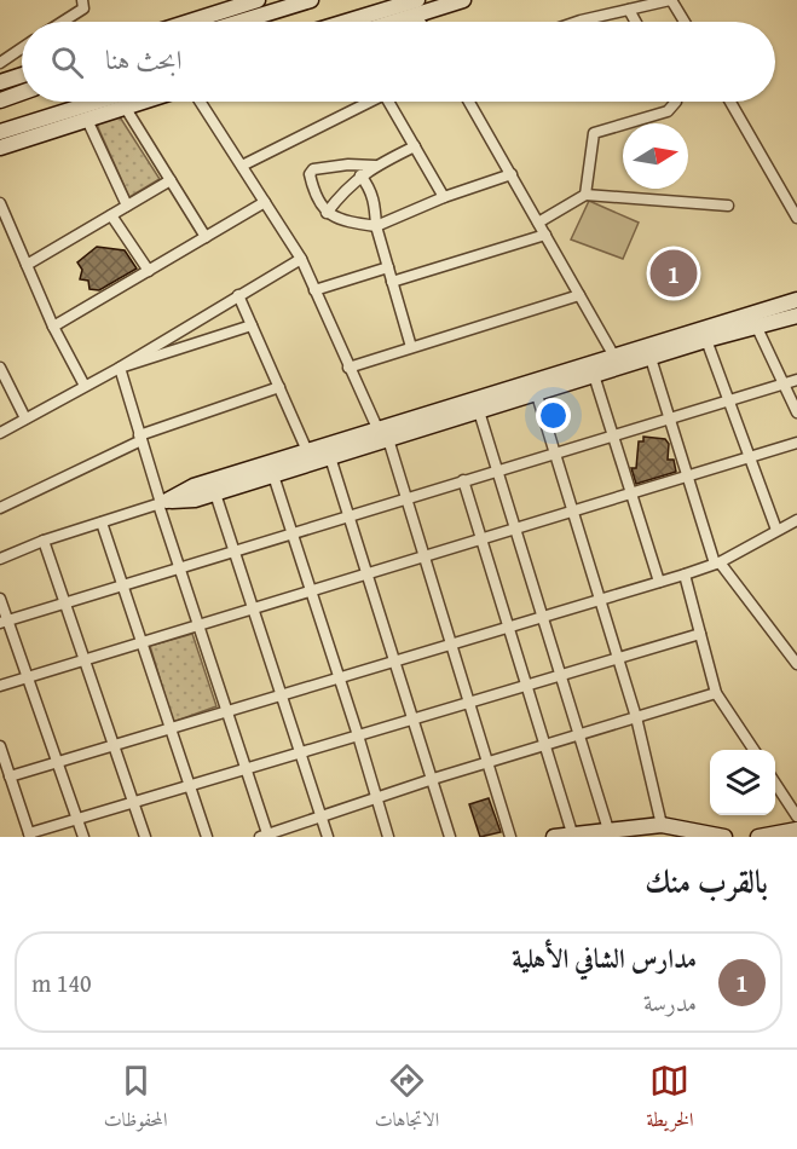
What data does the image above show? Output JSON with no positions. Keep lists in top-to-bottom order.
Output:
{
  "north": "right",
  "page": {
    "search": "ابحث هنا",
    "pins": "1",
    "heading": "بالقرب منك",
    "list": [
      {
        "mark": "1",
        "name": "مدارس الشافي الأهلية",
        "note": "مدرسة",
        "value": "140 m"
      }
    ],
    "nav": ["الخريطة", "الاتجاهات", "المحفوظات"]
  }
}
